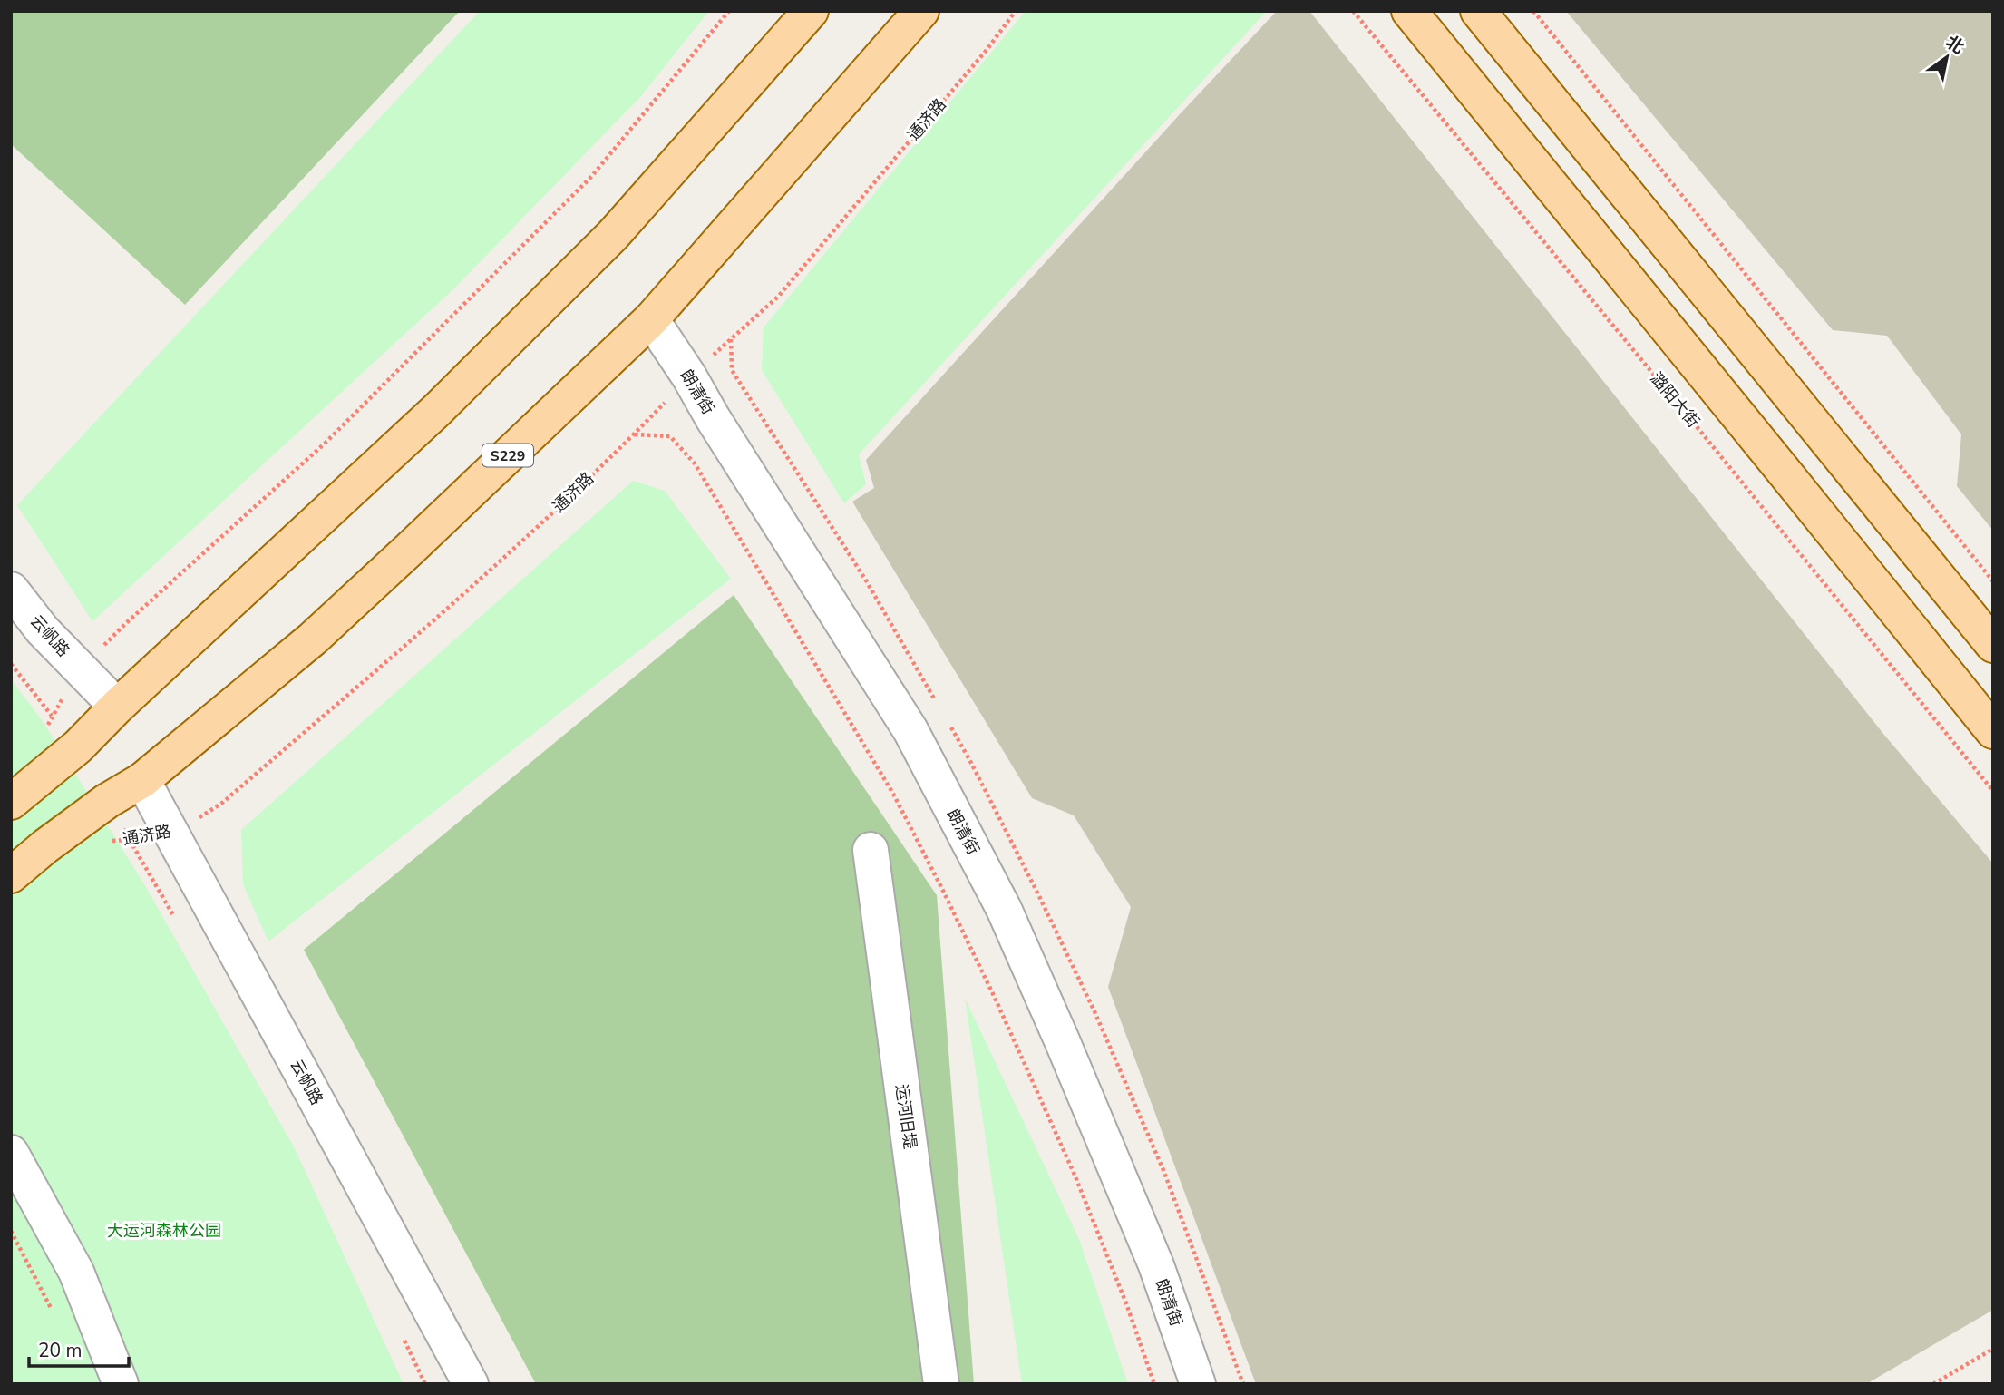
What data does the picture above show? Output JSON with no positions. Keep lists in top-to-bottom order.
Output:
{
  "streets": {
    "main road": ["S229"],
    "street": ["朗清街", "云帆路", "运河旧堤"],
    "path": ["通济路", "潞阳大街"]
  },
  "crossings": [
    ["通济路", "朗清街"],
    ["通济路", "云帆路"],
    ["朗清街", "S229"],
    ["S229", "云帆路"]
  ],
  "parks": ["大运河森林公园"],
  "scale_bar": "20 m",
  "north": "top right"
}
